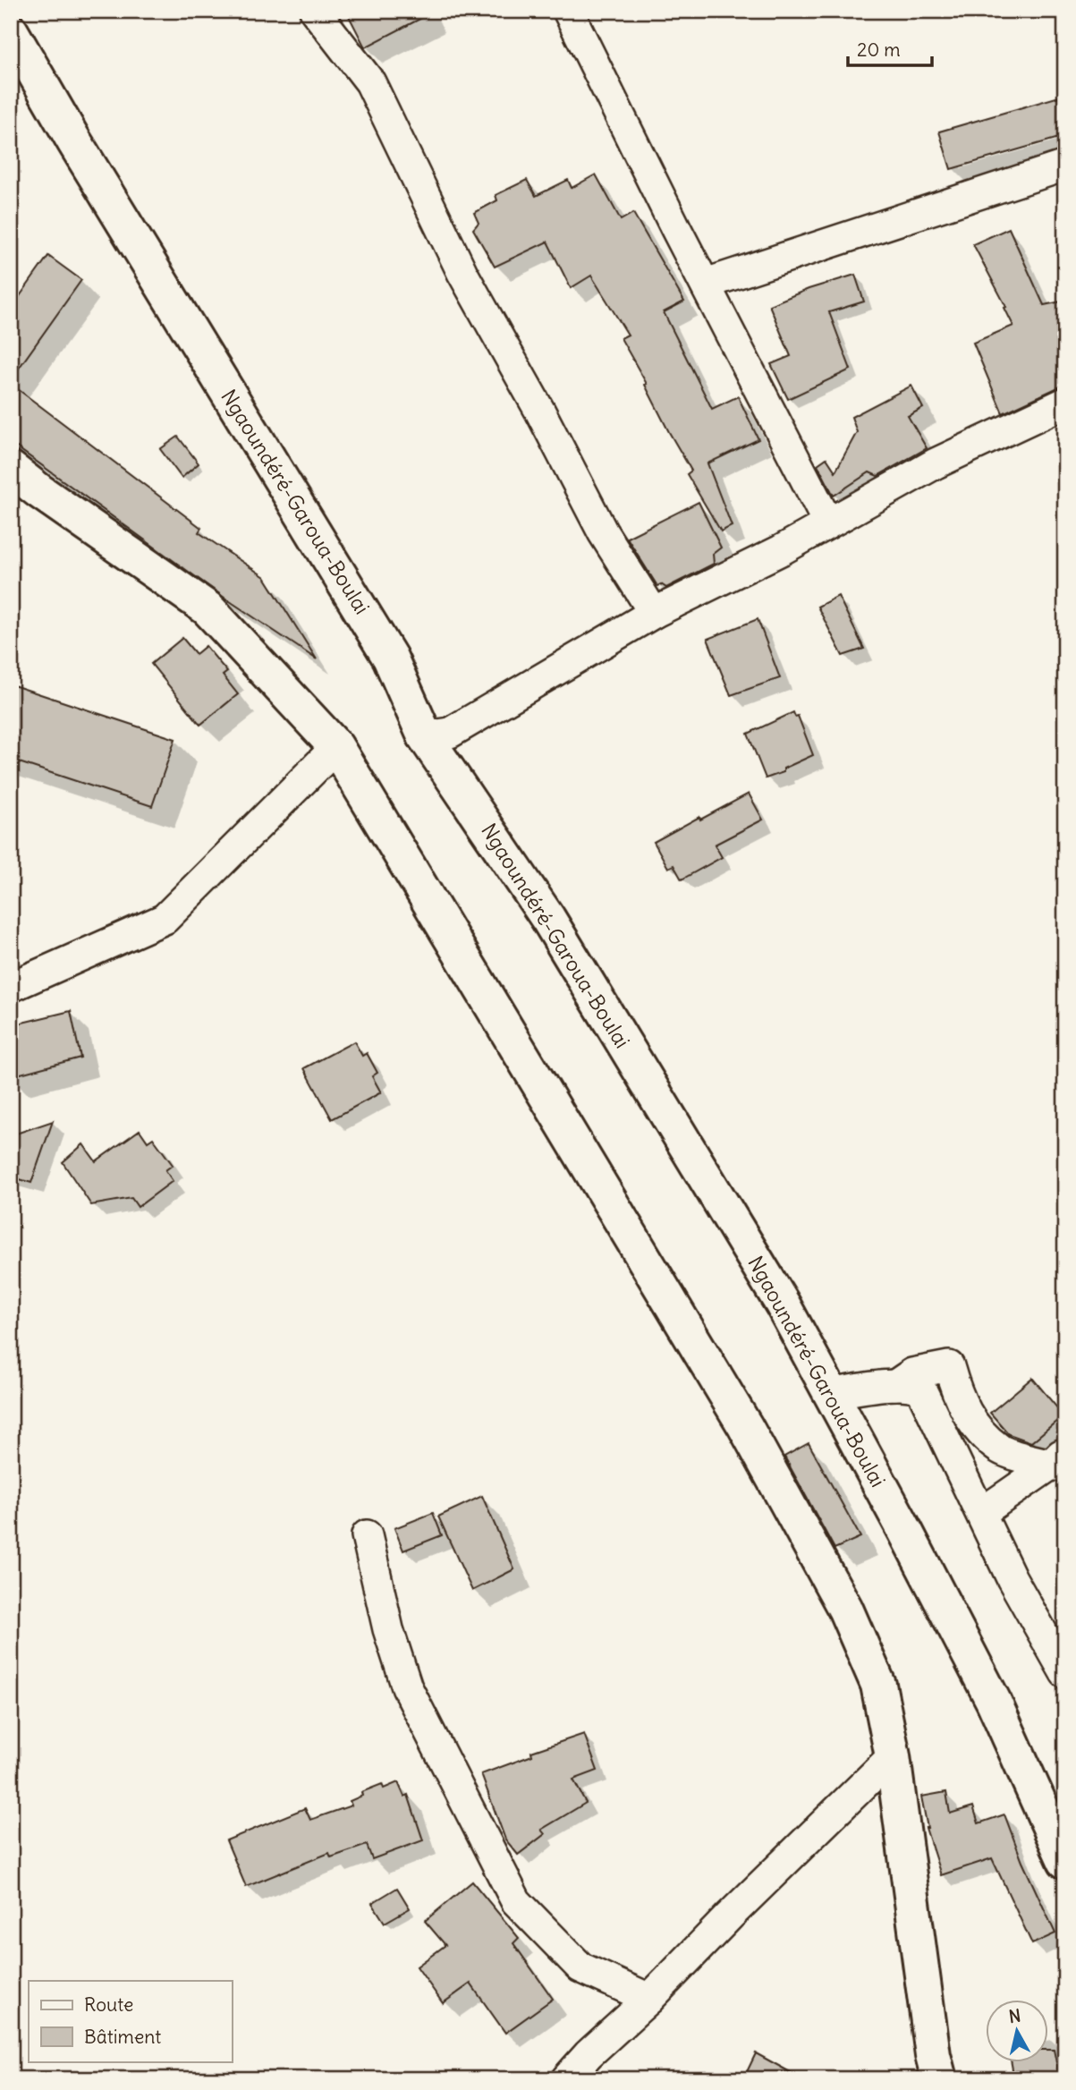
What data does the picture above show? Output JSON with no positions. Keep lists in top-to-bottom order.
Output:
{
  "streets": {
    "main road": ["Ngaoundéré-Garoua-Boulai"]
  },
  "legend": ["Route", "Bâtiment"],
  "scale_bar": "20 m",
  "north": "top"
}
